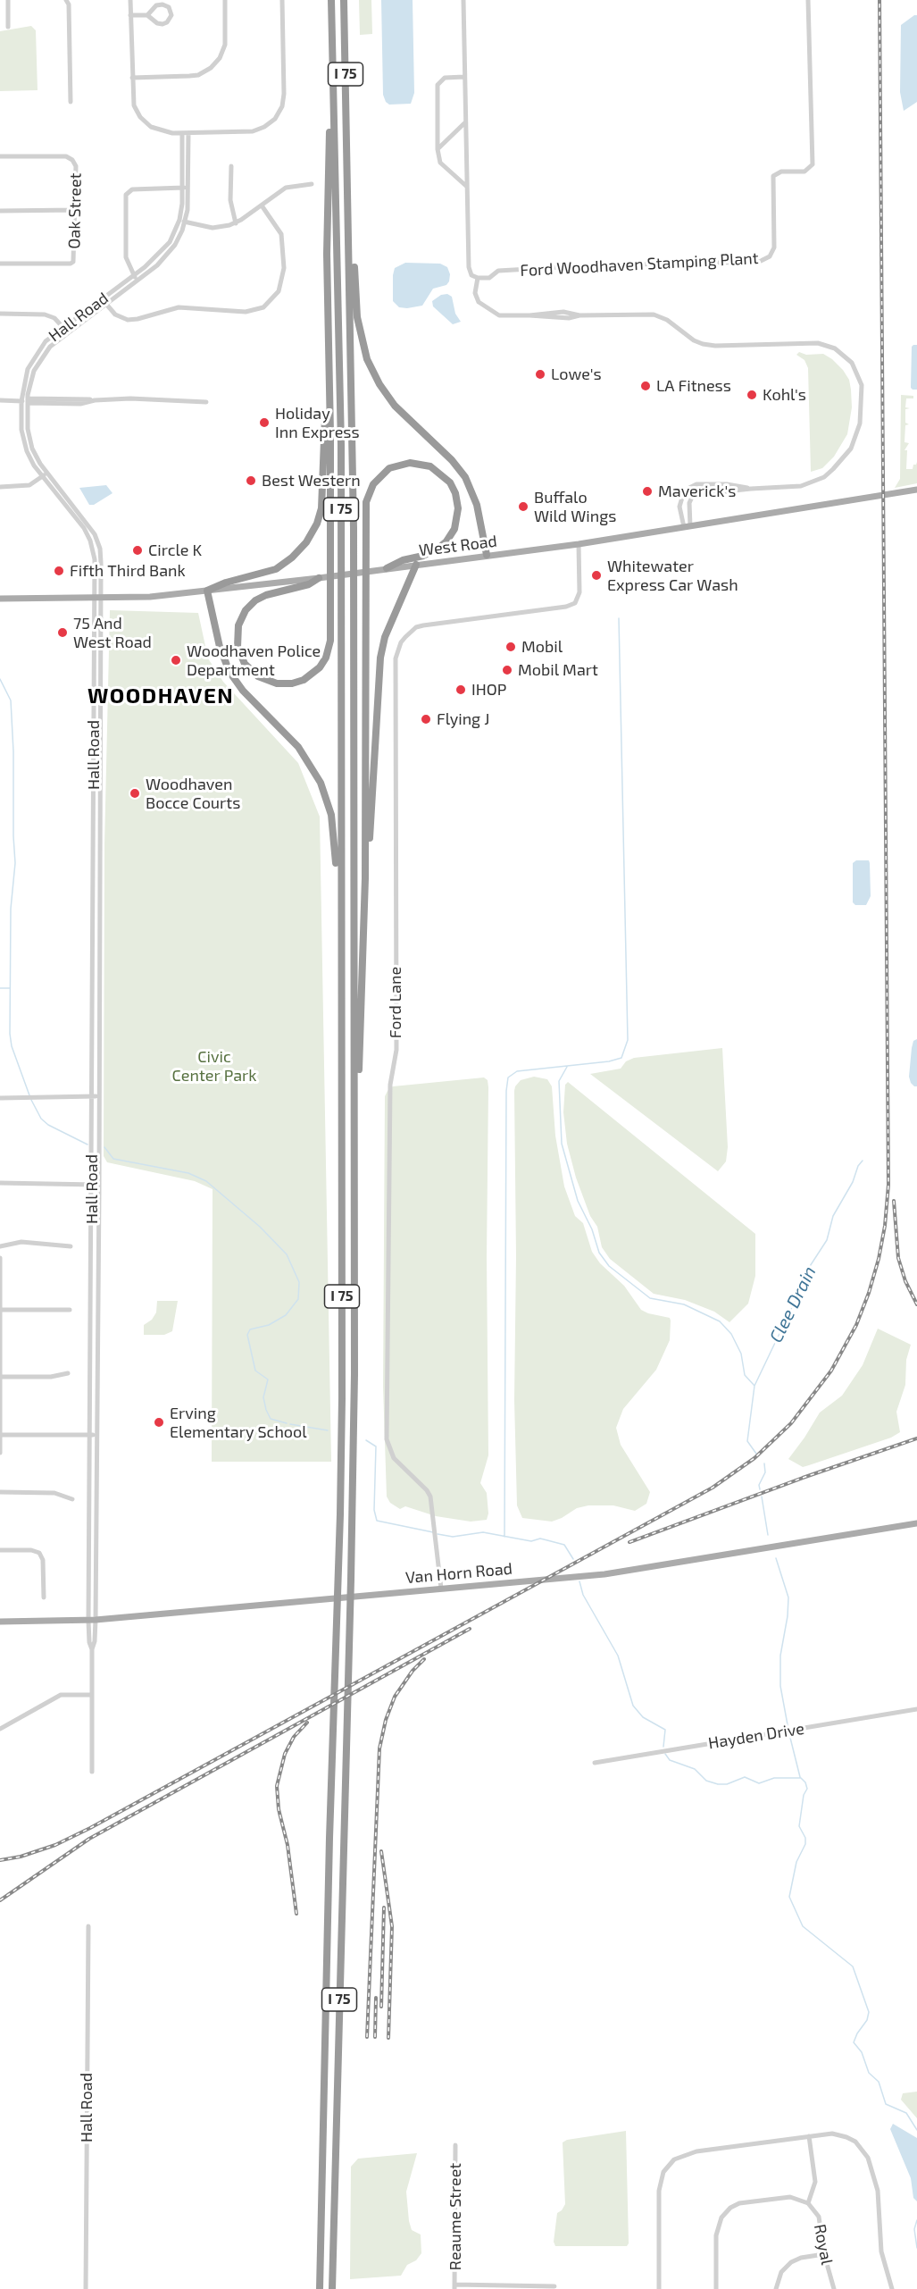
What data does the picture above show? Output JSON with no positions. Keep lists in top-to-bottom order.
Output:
{
  "streets": {
    "highway": ["I 75"],
    "main road": ["West Road", "Van Horn Road"],
    "street": [
      "Oak Street",
      "Ford Woodhaven Stamping Plant",
      "Hall Road",
      "Ford Lane",
      "Hayden Drive",
      "Reaume Street",
      "Royal"
    ]
  },
  "crossings": [
    ["Hall Road", "West Road"],
    ["Hall Road", "Van Horn Road"],
    ["West Road", "Ford Lane"],
    ["Ford Lane", "Van Horn Road"]
  ],
  "districts": ["WOODHAVEN"],
  "water": ["Clee Drain"],
  "parks": ["Civic Center Park"],
  "places": [
    "Lowe's",
    "LA Fitness",
    "Kohl's",
    "Holiday Inn Express",
    "Best Western",
    "Maverick's",
    "Buffalo Wild Wings",
    "Circle K",
    "Fifth Third Bank",
    "Whitewater Express Car Wash",
    "75 And West Road",
    "Mobil",
    "Woodhaven Police Department",
    "Mobil Mart",
    "IHOP",
    "Flying J",
    "Woodhaven Bocce Courts",
    "Erving Elementary School"
  ]
}
